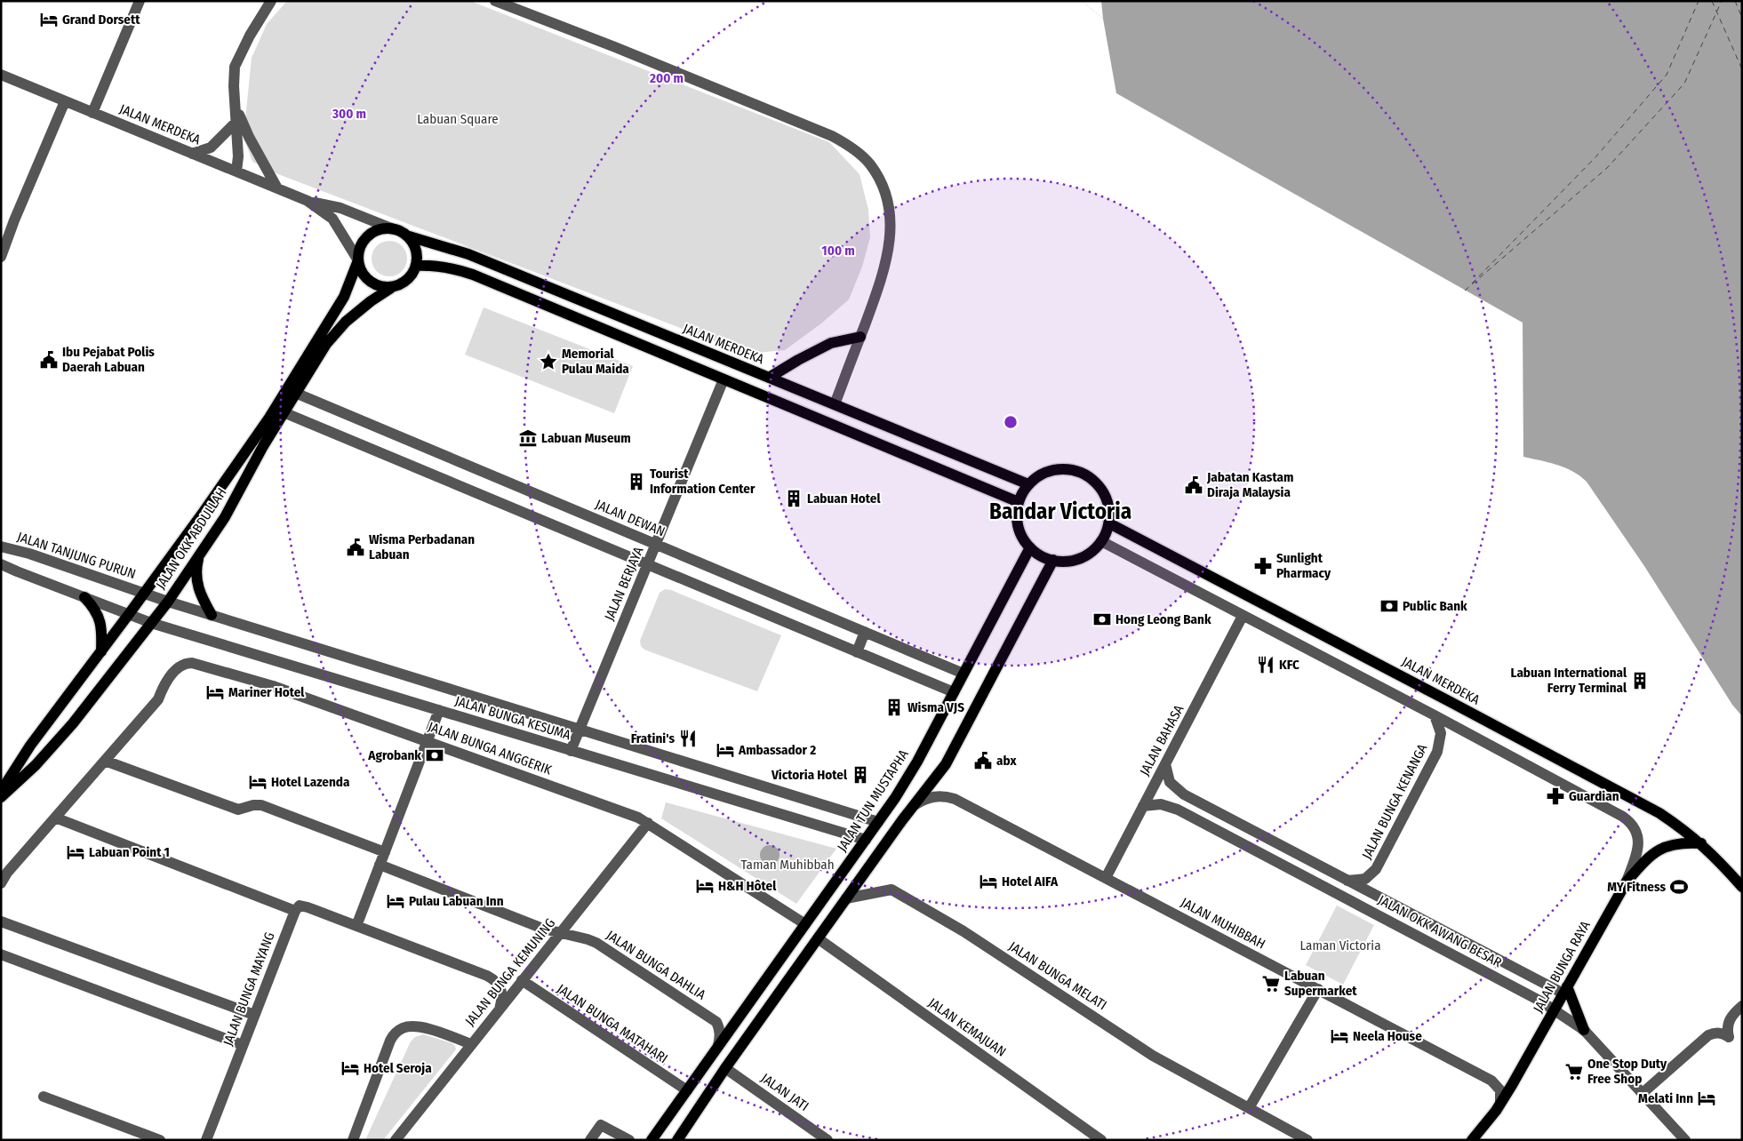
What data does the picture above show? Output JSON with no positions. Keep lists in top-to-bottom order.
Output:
{
  "streets": {
    "main road": [
      "JALAN MERDEKA",
      "JALAN OKK ABDULLAH",
      "JALAN TUN MUSTAPHA",
      "JALAN BUNGA RAYA"
    ],
    "street": [
      "JALAN DEWAN",
      "JALAN TANJUNG PURUN",
      "JALAN BERJAYA",
      "JALAN BUNGA KESUMA",
      "JALAN BAHASA",
      "JALAN BUNGA ANGGERIK",
      "JALAN BUNGA KENANGA",
      "JALAN MUHIBBAH",
      "JALAN OKK AWANG BESAR",
      "JALAN BUNGA DAHLIA",
      "JALAN BUNGA KEMUNING",
      "JALAN BUNGA MELATI",
      "JALAN BUNGA MAYANG",
      "JALAN BUNGA MATAHARI",
      "JALAN KEMAJUAN",
      "JALAN JATI"
    ]
  },
  "crossings": [
    ["JALAN MERDEKA", "JALAN OKK ABDULLAH"],
    ["JALAN MERDEKA", "JALAN TUN MUSTAPHA"],
    ["JALAN MERDEKA", "JALAN BUNGA RAYA"],
    ["JALAN DEWAN", "JALAN OKK ABDULLAH"],
    ["JALAN DEWAN", "JALAN BERJAYA"],
    ["JALAN DEWAN", "JALAN TUN MUSTAPHA"],
    ["JALAN OKK ABDULLAH", "JALAN TANJUNG PURUN"],
    ["JALAN OKK ABDULLAH", "JALAN BUNGA KESUMA"],
    ["JALAN TANJUNG PURUN", "JALAN BUNGA KESUMA"],
    ["JALAN BERJAYA", "JALAN BUNGA KESUMA"],
    ["JALAN BUNGA KESUMA", "JALAN TUN MUSTAPHA"],
    ["JALAN BAHASA", "JALAN MUHIBBAH"],
    ["JALAN BAHASA", "JALAN OKK AWANG BESAR"],
    ["JALAN BUNGA ANGGERIK", "JALAN TUN MUSTAPHA"],
    ["JALAN BUNGA ANGGERIK", "JALAN BUNGA KEMUNING"],
    ["JALAN TUN MUSTAPHA", "JALAN BUNGA DAHLIA"],
    ["JALAN TUN MUSTAPHA", "JALAN BUNGA MATAHARI"],
    ["JALAN BUNGA KENANGA", "JALAN OKK AWANG BESAR"],
    ["JALAN MUHIBBAH", "JALAN BUNGA RAYA"],
    ["JALAN OKK AWANG BESAR", "JALAN BUNGA RAYA"],
    ["JALAN BUNGA DAHLIA", "JALAN BUNGA KEMUNING"],
    ["JALAN BUNGA KEMUNING", "JALAN BUNGA MATAHARI"]
  ],
  "districts": ["Bandar Victoria"],
  "parks": ["Labuan Square", "Taman Muhibbah", "Laman Victoria"],
  "places": {
    "hotel": [
      "Grand Dorsett",
      "Mariner Hotel",
      "Ambassador 2",
      "Hotel Lazenda",
      "Labuan Point 1",
      "Hotel AIFA",
      "H&H Hôtel",
      "Pulau Labuan Inn",
      "Neela House",
      "Hotel Seroja",
      "Melati Inn"
    ],
    "public building": [
      "Ibu Pejabat Polis Daerah Labuan",
      "Jabatan Kastam Diraja Malaysia",
      "Wisma Perbadanan Labuan",
      "abx"
    ],
    "place": ["Memorial Pulau Maida"],
    "museum": ["Labuan Museum"],
    "building": [
      "Tourist Information Center",
      "Labuan Hotel",
      "Labuan International Ferry Terminal",
      "Wisma VJS",
      "Victoria Hotel"
    ],
    "pharmacy": ["Sunlight Pharmacy", "Guardian"],
    "bank": ["Public Bank", "Hong Leong Bank", "Agrobank"],
    "restaurant": ["KFC", "Fratini's"],
    "sports": ["MY Fitness"],
    "supermarket": ["Labuan Supermarket", "One Stop Duty Free Shop"]
  },
  "rings": ["200 m", "300 m", "100 m"]
}
